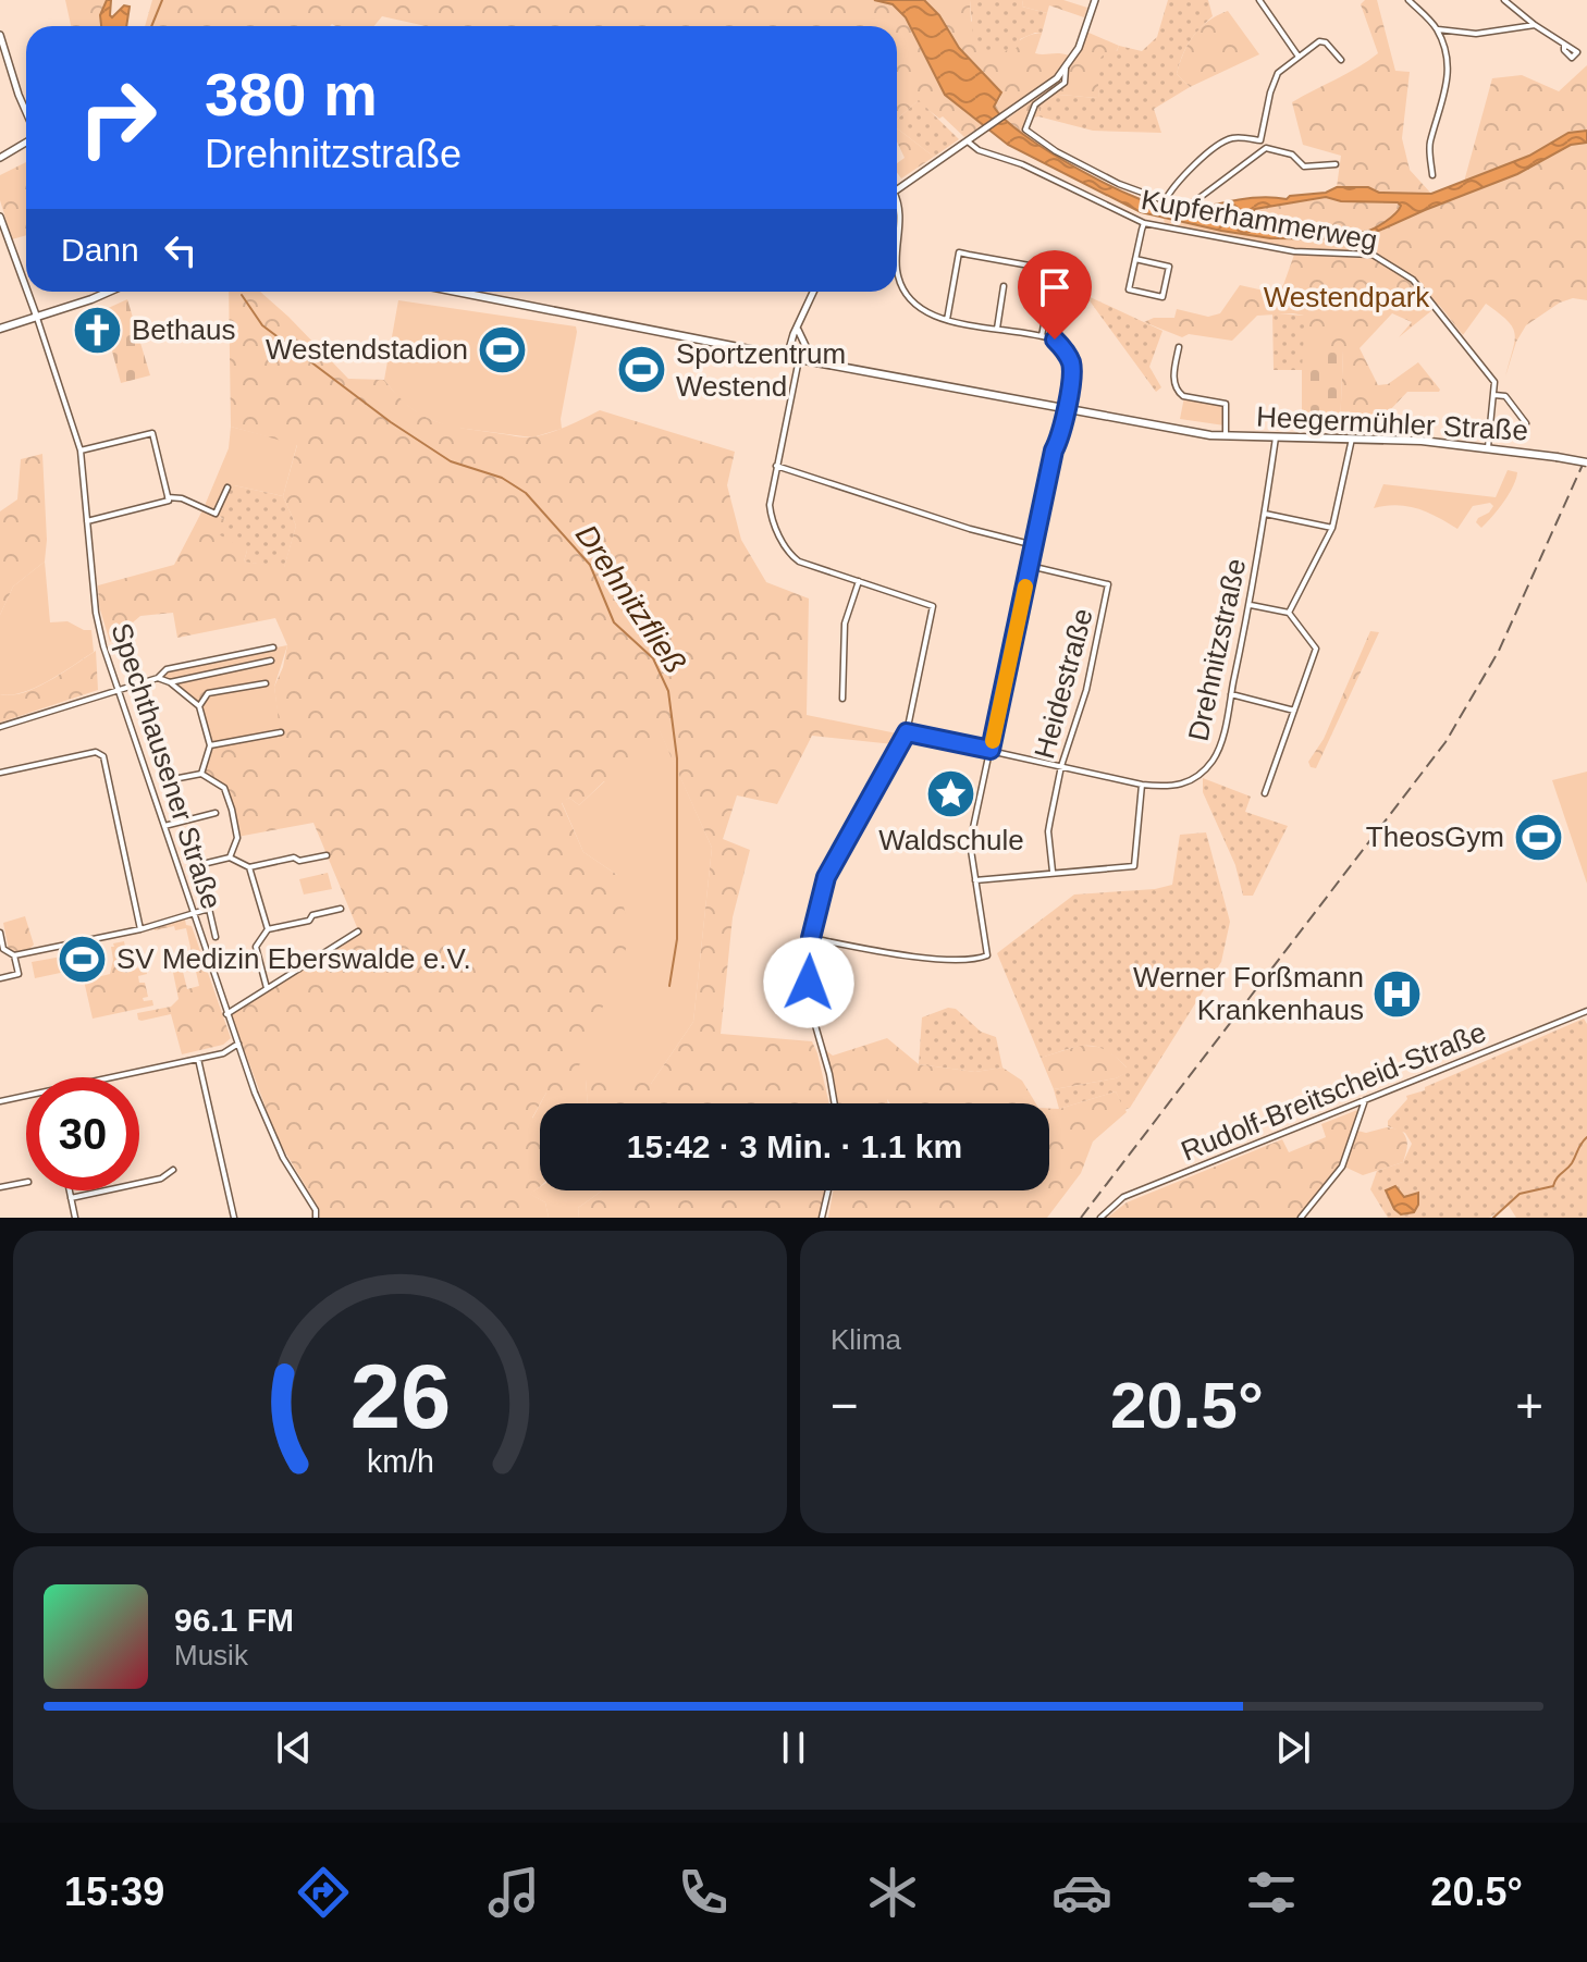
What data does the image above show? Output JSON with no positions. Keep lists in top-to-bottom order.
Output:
{
  "streets": {
    "main road": ["Heegermühler Straße"],
    "street": [
      "Kupferhammerweg",
      "Drehnitzstraße",
      "Heidestraße",
      "Spechthausener Straße",
      "Rudolf-Breitscheid-Straße"
    ]
  },
  "crossings": [
    ["Heegermühler Straße", "Drehnitzstraße"],
    ["Drehnitzstraße", "Heidestraße"]
  ],
  "water": ["Drehnitzfließ"],
  "parks": ["Westendpark"],
  "places": {
    "church": ["Bethaus"],
    "sports": [
      "Westendstadion",
      "Sportzentrum Westend",
      "TheosGym",
      "SV Medizin Eberswalde e.V."
    ],
    "place": ["Waldschule"],
    "hospital": ["Werner Forßmann Krankenhaus"]
  },
  "page": {
    "turn": ["380 m", "Drehnitzstraße"],
    "then": "Dann",
    "limit": "30",
    "trip": "15:42 · 3 Min. · 1.1 km",
    "tile": "Klima",
    "heat": ["−", "20.5°", "+"],
    "song": ["96.1 FM", "Musik"],
    "tabs": ["15:39", "20.5°"],
    "gauge": ["26", "km/h"]
  }
}
